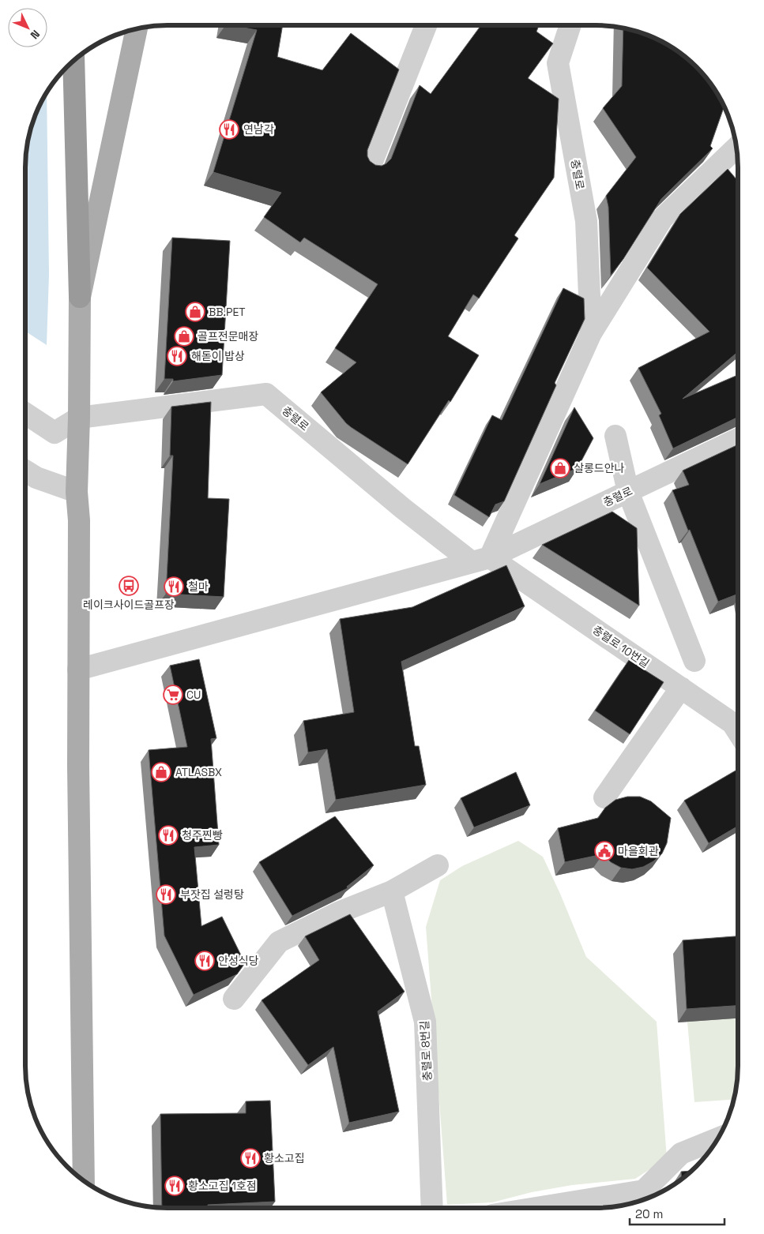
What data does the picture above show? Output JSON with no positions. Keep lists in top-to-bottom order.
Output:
{
  "streets": {
    "street": ["충렬로", "충렬로 10번길", "충렬로 8번길"]
  },
  "crossings": [
    ["충렬로", "충렬로 10번길"]
  ],
  "places": {
    "restaurant": [
      "연남각",
      "해돋이 밥상",
      "철마",
      "청주찐빵",
      "부잣집 설렁탕",
      "안성식당",
      "황소고집",
      "황소고집 1호점"
    ],
    "shop": [
      "BB.PET",
      "골프전문매장",
      "살롱드안나",
      "ATLASBX"
    ],
    "bus stop": ["레이크사이드골프장"],
    "supermarket": ["CU"],
    "public building": ["마을회관"]
  },
  "scale_bar": "20 m",
  "north": "bottom right"
}
